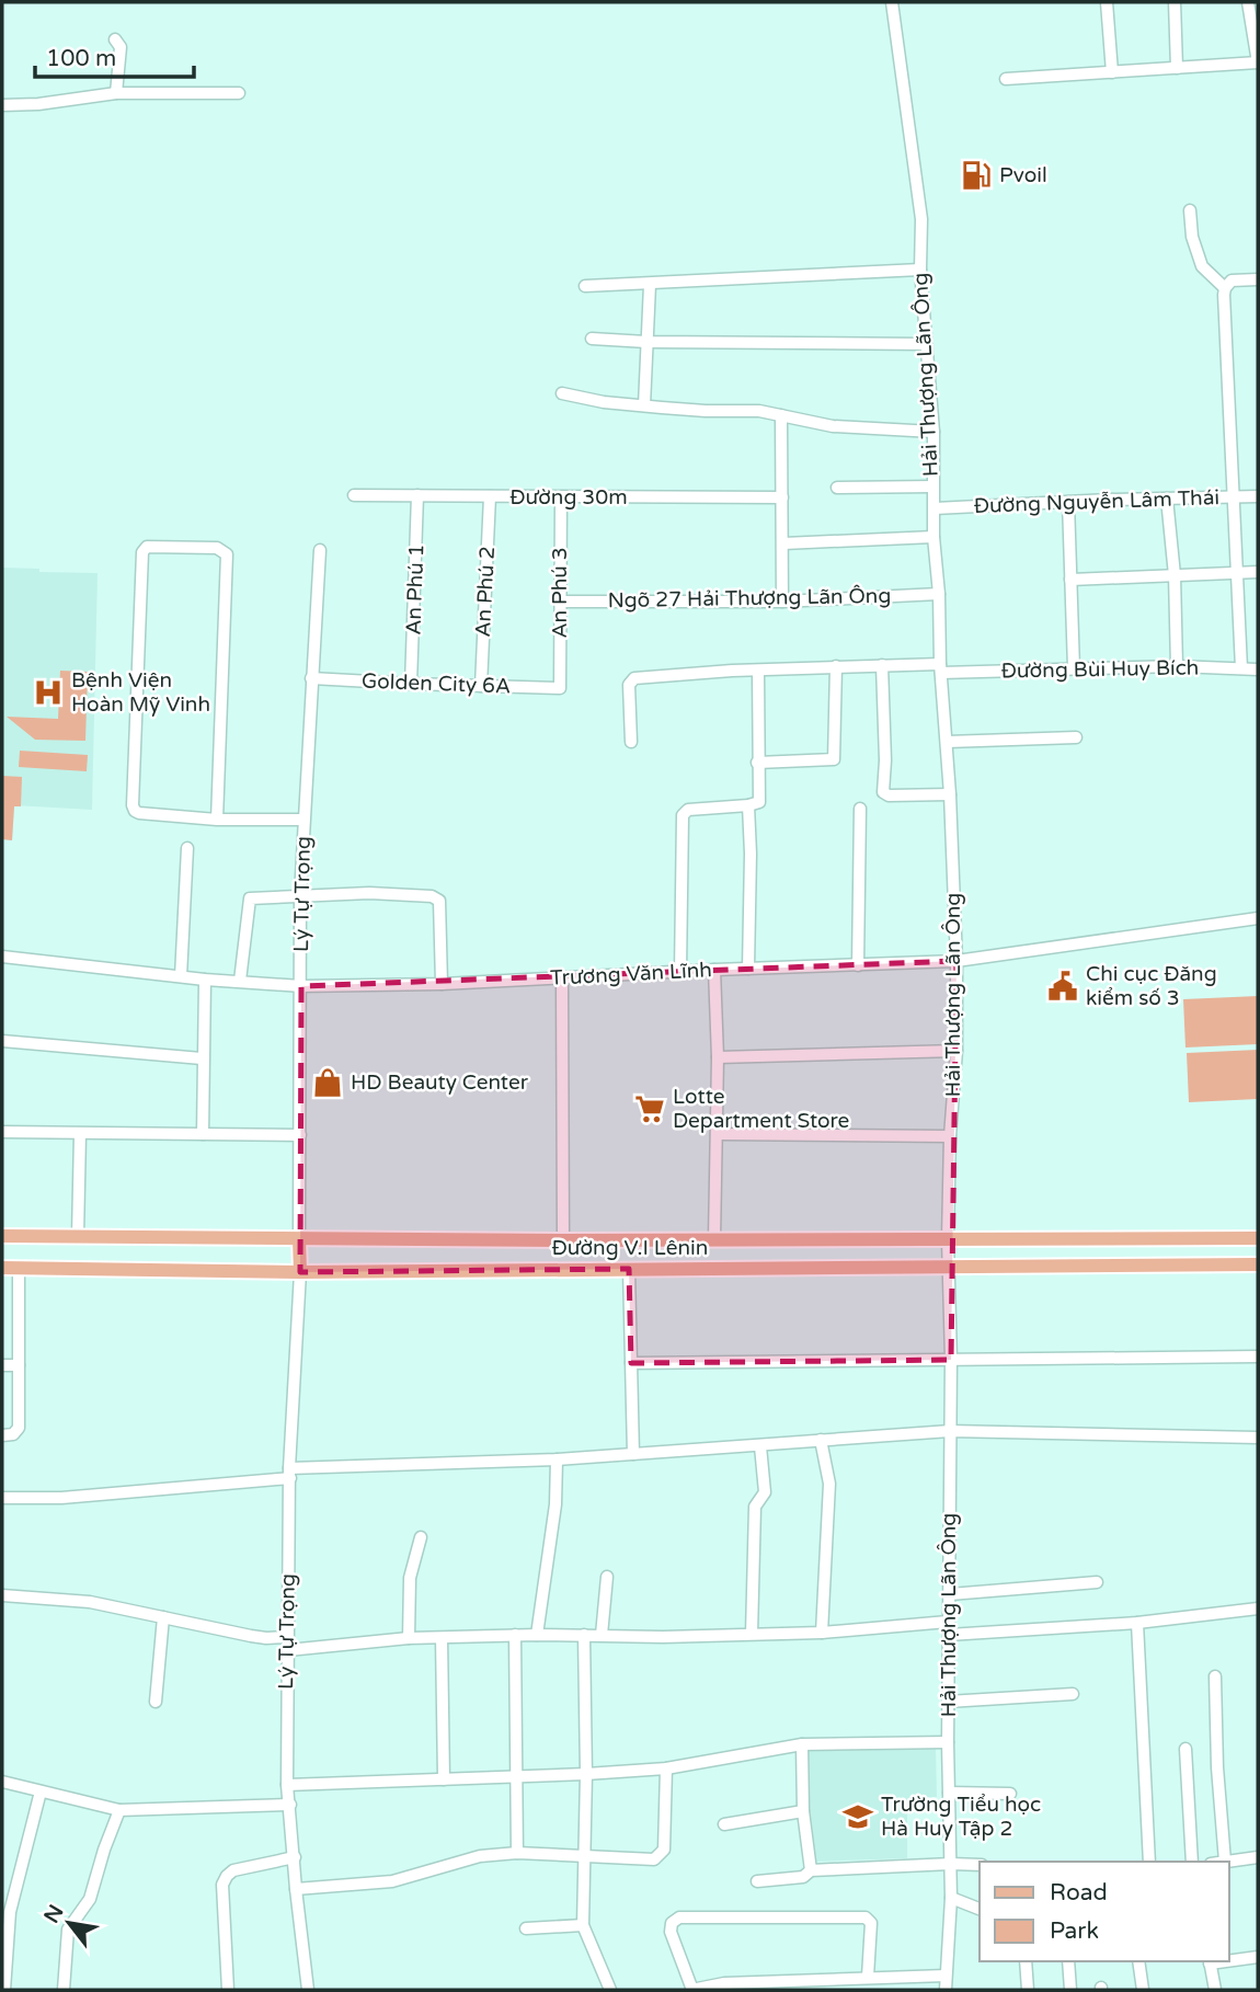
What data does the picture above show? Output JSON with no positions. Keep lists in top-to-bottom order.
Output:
{
  "streets": {
    "main road": ["Đường V.I Lênin"],
    "street": [
      "Hải Thượng Lãn Ông",
      "Đường 30m",
      "Đường Nguyễn Lâm Thái",
      "An Phú 1",
      "An Phú 2",
      "An Phú 3",
      "Ngõ 27 Hải Thượng Lãn Ông",
      "Đường Bùi Huy Bích",
      "Golden City 6A",
      "Lý Tự Trọng",
      "Trương Văn Lĩnh"
    ]
  },
  "crossings": [
    ["Hải Thượng Lãn Ông", "Đường Nguyễn Lâm Thái"],
    ["Hải Thượng Lãn Ông", "Ngõ 27 Hải Thượng Lãn Ông"],
    ["Hải Thượng Lãn Ông", "Đường Bùi Huy Bích"],
    ["Hải Thượng Lãn Ông", "Trương Văn Lĩnh"],
    ["Hải Thượng Lãn Ông", "Đường V.I Lênin"],
    ["Đường 30m", "An Phú 1"],
    ["Đường 30m", "An Phú 2"],
    ["Đường 30m", "An Phú 3"],
    ["An Phú 1", "Golden City 6A"],
    ["An Phú 2", "Golden City 6A"],
    ["An Phú 3", "Ngõ 27 Hải Thượng Lãn Ông"],
    ["An Phú 3", "Golden City 6A"],
    ["Golden City 6A", "Lý Tự Trọng"],
    ["Lý Tự Trọng", "Trương Văn Lĩnh"],
    ["Lý Tự Trọng", "Đường V.I Lênin"]
  ],
  "places": {
    "fuel station": ["Pvoil"],
    "hospital": ["Bệnh Viện Hoàn Mỹ Vinh"],
    "public building": ["Chi cục Đăng kiểm số 3"],
    "shop": ["HD Beauty Center"],
    "supermarket": ["Lotte Department Store"],
    "school or university": ["Trường Tiểu học Hà Huy Tập 2"]
  },
  "legend": ["Road", "Park"],
  "scale_bar": "100 m",
  "north": "top left"
}
